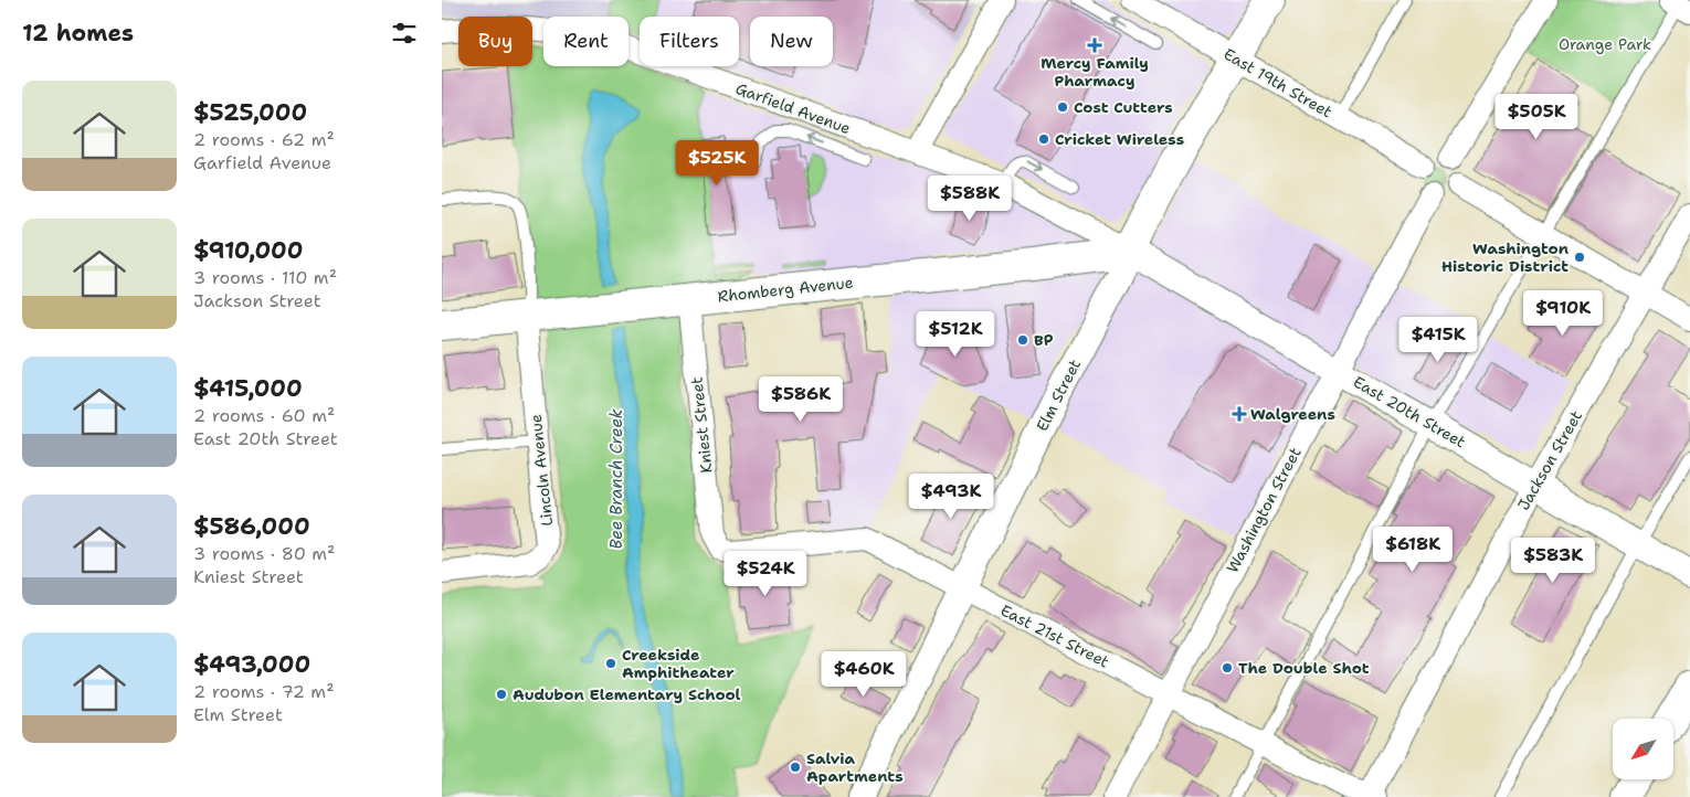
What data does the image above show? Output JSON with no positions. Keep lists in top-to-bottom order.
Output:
{
  "streets": {
    "main road": ["Rhomberg Avenue", "Elm Street"],
    "street": [
      "East 19th Street",
      "Garfield Avenue",
      "East 20th Street",
      "Kniest Street",
      "Jackson Street",
      "Lincoln Avenue",
      "Washington Street",
      "East 21st Street"
    ]
  },
  "crossings": [
    ["East 19th Street", "Elm Street"],
    ["East 19th Street", "Washington Street"],
    ["Garfield Avenue", "Rhomberg Avenue"],
    ["Garfield Avenue", "Elm Street"],
    ["Garfield Avenue", "East 20th Street"],
    ["Rhomberg Avenue", "Elm Street"],
    ["Rhomberg Avenue", "East 20th Street"],
    ["Rhomberg Avenue", "Kniest Street"],
    ["Rhomberg Avenue", "Lincoln Avenue"],
    ["Elm Street", "East 20th Street"],
    ["Elm Street", "East 21st Street"],
    ["East 20th Street", "Jackson Street"],
    ["East 20th Street", "Washington Street"],
    ["Kniest Street", "East 21st Street"],
    ["Jackson Street", "East 21st Street"],
    ["Washington Street", "East 21st Street"]
  ],
  "water": ["Bee Branch Creek"],
  "parks": ["Orange Park"],
  "places": {
    "health": ["Mercy Family Pharmacy", "Walgreens"],
    "other": [
      "Cost Cutters",
      "Cricket Wireless",
      "Washington Historic District",
      "BP",
      "Creekside Amphitheater",
      "The Double Shot",
      "Audubon Elementary School",
      "Salvia Apartments"
    ]
  },
  "north": "bottom left",
  "page": {
    "heading": "12 homes",
    "chip": [
      "Buy",
      "Rent",
      "Filters",
      "New"
    ],
    "list": [
      {
        "name": "$525,000",
        "note": "2 rooms · 62 m² · Garfield Avenue"
      },
      {
        "name": "$910,000",
        "note": "3 rooms · 110 m² · Jackson Street"
      },
      {
        "name": "$415,000",
        "note": "2 rooms · 60 m² · East 20th Street"
      },
      {
        "name": "$586,000",
        "note": "3 rooms · 80 m² · Kniest Street"
      },
      {
        "name": "$493,000",
        "note": "2 rooms · 72 m² · Elm Street"
      }
    ],
    "price": [
      "$505K",
      "$525K",
      "$588K",
      "$910K",
      "$512K",
      "$415K",
      "$586K",
      "$493K",
      "$618K",
      "$583K",
      "$524K",
      "$460K"
    ]
  }
}
